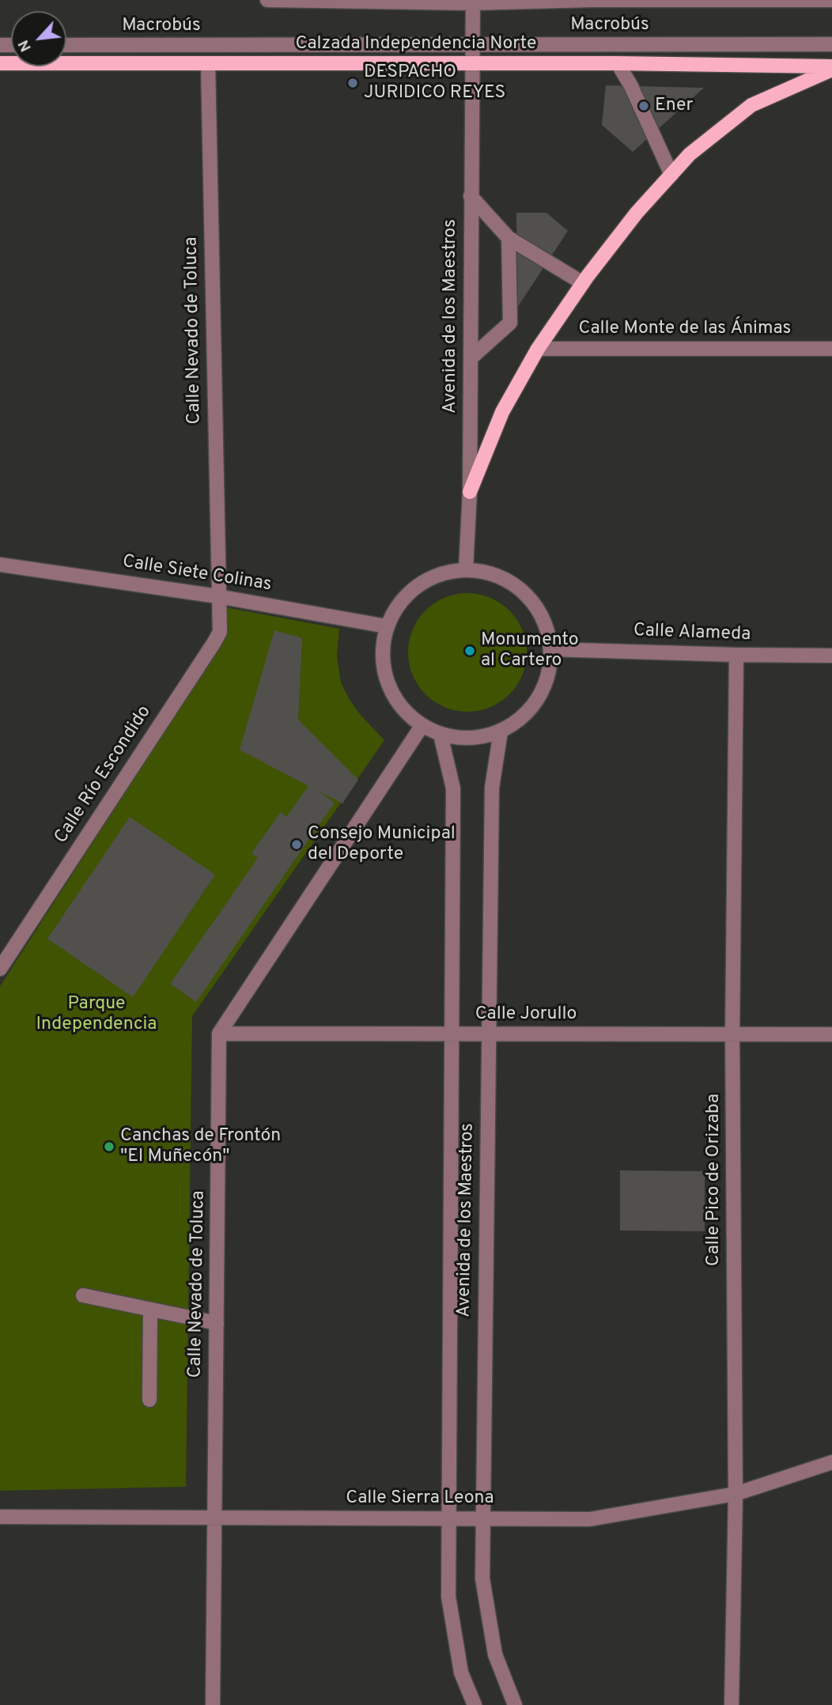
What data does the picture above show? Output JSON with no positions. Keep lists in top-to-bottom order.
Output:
{
  "streets": {
    "main road": ["Calzada Independencia Norte"],
    "street": [
      "Macrobús",
      "Avenida de los Maestros",
      "Calle Monte de las Ánimas",
      "Calle Nevado de Toluca",
      "Calle Siete Colinas",
      "Calle Alameda",
      "Calle Río Escondido",
      "Calle Jorullo",
      "Calle Pico de Orizaba",
      "Calle Sierra Leona"
    ]
  },
  "crossings": [
    ["Macrobús", "Avenida de los Maestros"],
    ["Calzada Independencia Norte", "Avenida de los Maestros"],
    ["Calzada Independencia Norte", "Calle Nevado de Toluca"],
    ["Avenida de los Maestros", "Calle Siete Colinas"],
    ["Avenida de los Maestros", "Calle Alameda"],
    ["Avenida de los Maestros", "Calle Jorullo"],
    ["Avenida de los Maestros", "Calle Sierra Leona"],
    ["Calle Nevado de Toluca", "Calle Siete Colinas"],
    ["Calle Nevado de Toluca", "Calle Río Escondido"],
    ["Calle Nevado de Toluca", "Calle Jorullo"],
    ["Calle Nevado de Toluca", "Calle Sierra Leona"],
    ["Calle Siete Colinas", "Calle Alameda"],
    ["Calle Siete Colinas", "Calle Río Escondido"],
    ["Calle Alameda", "Calle Pico de Orizaba"],
    ["Calle Jorullo", "Calle Pico de Orizaba"],
    ["Calle Pico de Orizaba", "Calle Sierra Leona"]
  ],
  "parks": ["Parque Independencia"],
  "places": [
    "DESPACHO JURIDICO REYES",
    "Ener",
    "Monumento al Cartero",
    "Consejo Municipal del Deporte",
    "Canchas de Frontón \"El Muñecón\""
  ],
  "north": "bottom left"
}
